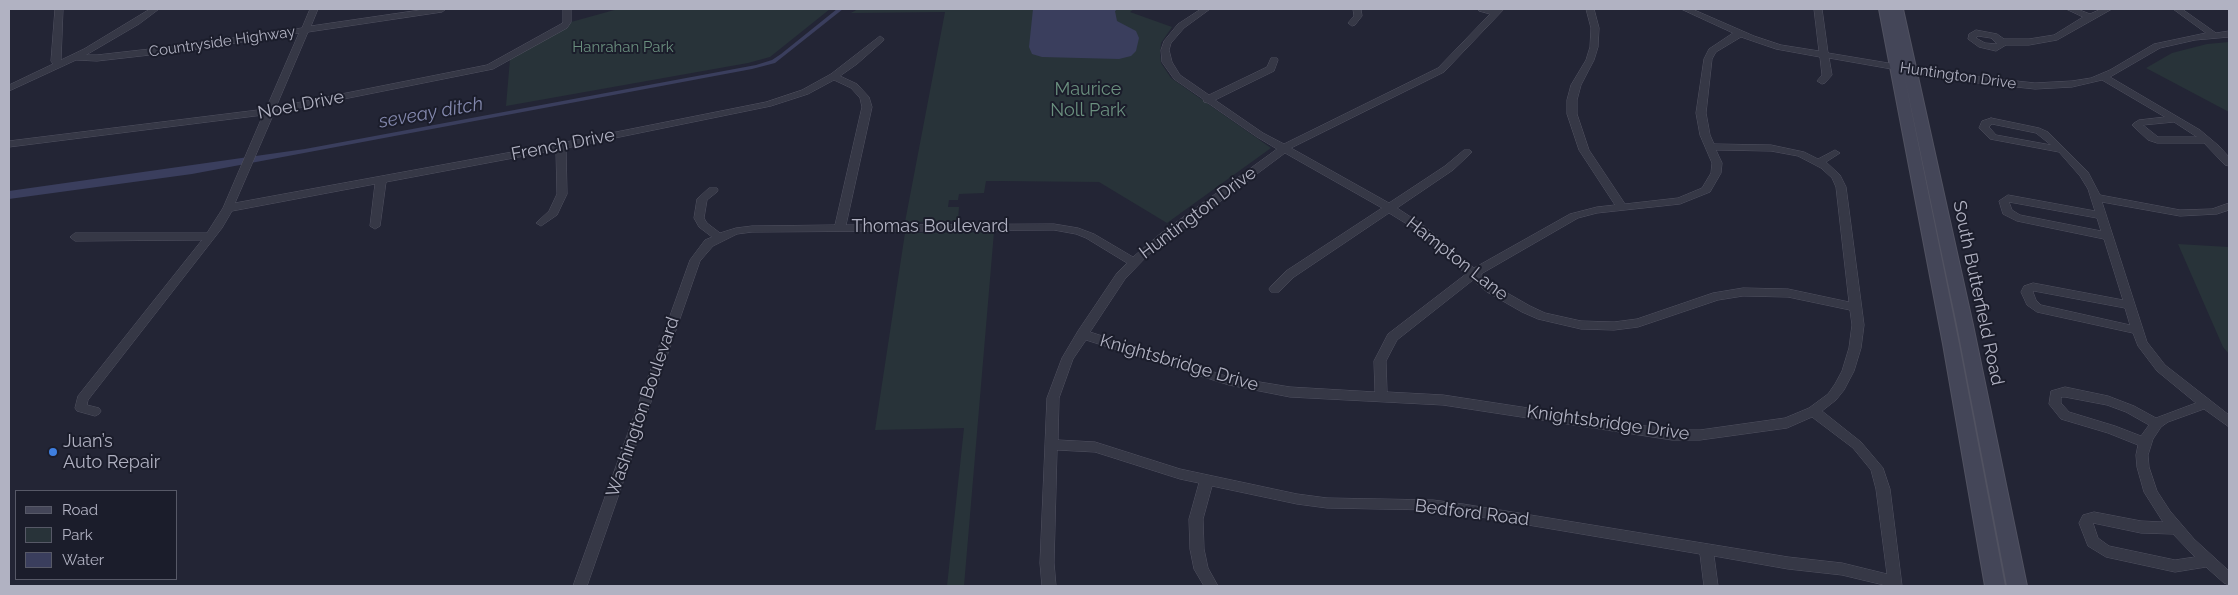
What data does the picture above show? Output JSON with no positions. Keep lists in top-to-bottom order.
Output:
{
  "streets": {
    "main road": ["South Butterfield Road"],
    "street": [
      "Countryside Highway",
      "Huntington Drive",
      "Noel Drive",
      "French Drive",
      "Thomas Boulevard",
      "Hampton Lane",
      "Knightsbridge Drive",
      "Washington Boulevard",
      "Bedford Road"
    ]
  },
  "crossings": [
    ["Huntington Drive", "Thomas Boulevard"],
    ["Huntington Drive", "Hampton Lane"],
    ["Huntington Drive", "South Butterfield Road"],
    ["Huntington Drive", "Knightsbridge Drive"],
    ["Huntington Drive", "Bedford Road"],
    ["Thomas Boulevard", "Washington Boulevard"],
    ["Hampton Lane", "Knightsbridge Drive"]
  ],
  "water": ["seveay ditch"],
  "parks": ["Hanrahan Park", "Maurice Noll Park"],
  "places": ["Juan’s Auto Repair"],
  "legend": ["Road", "Park", "Water"]
}
